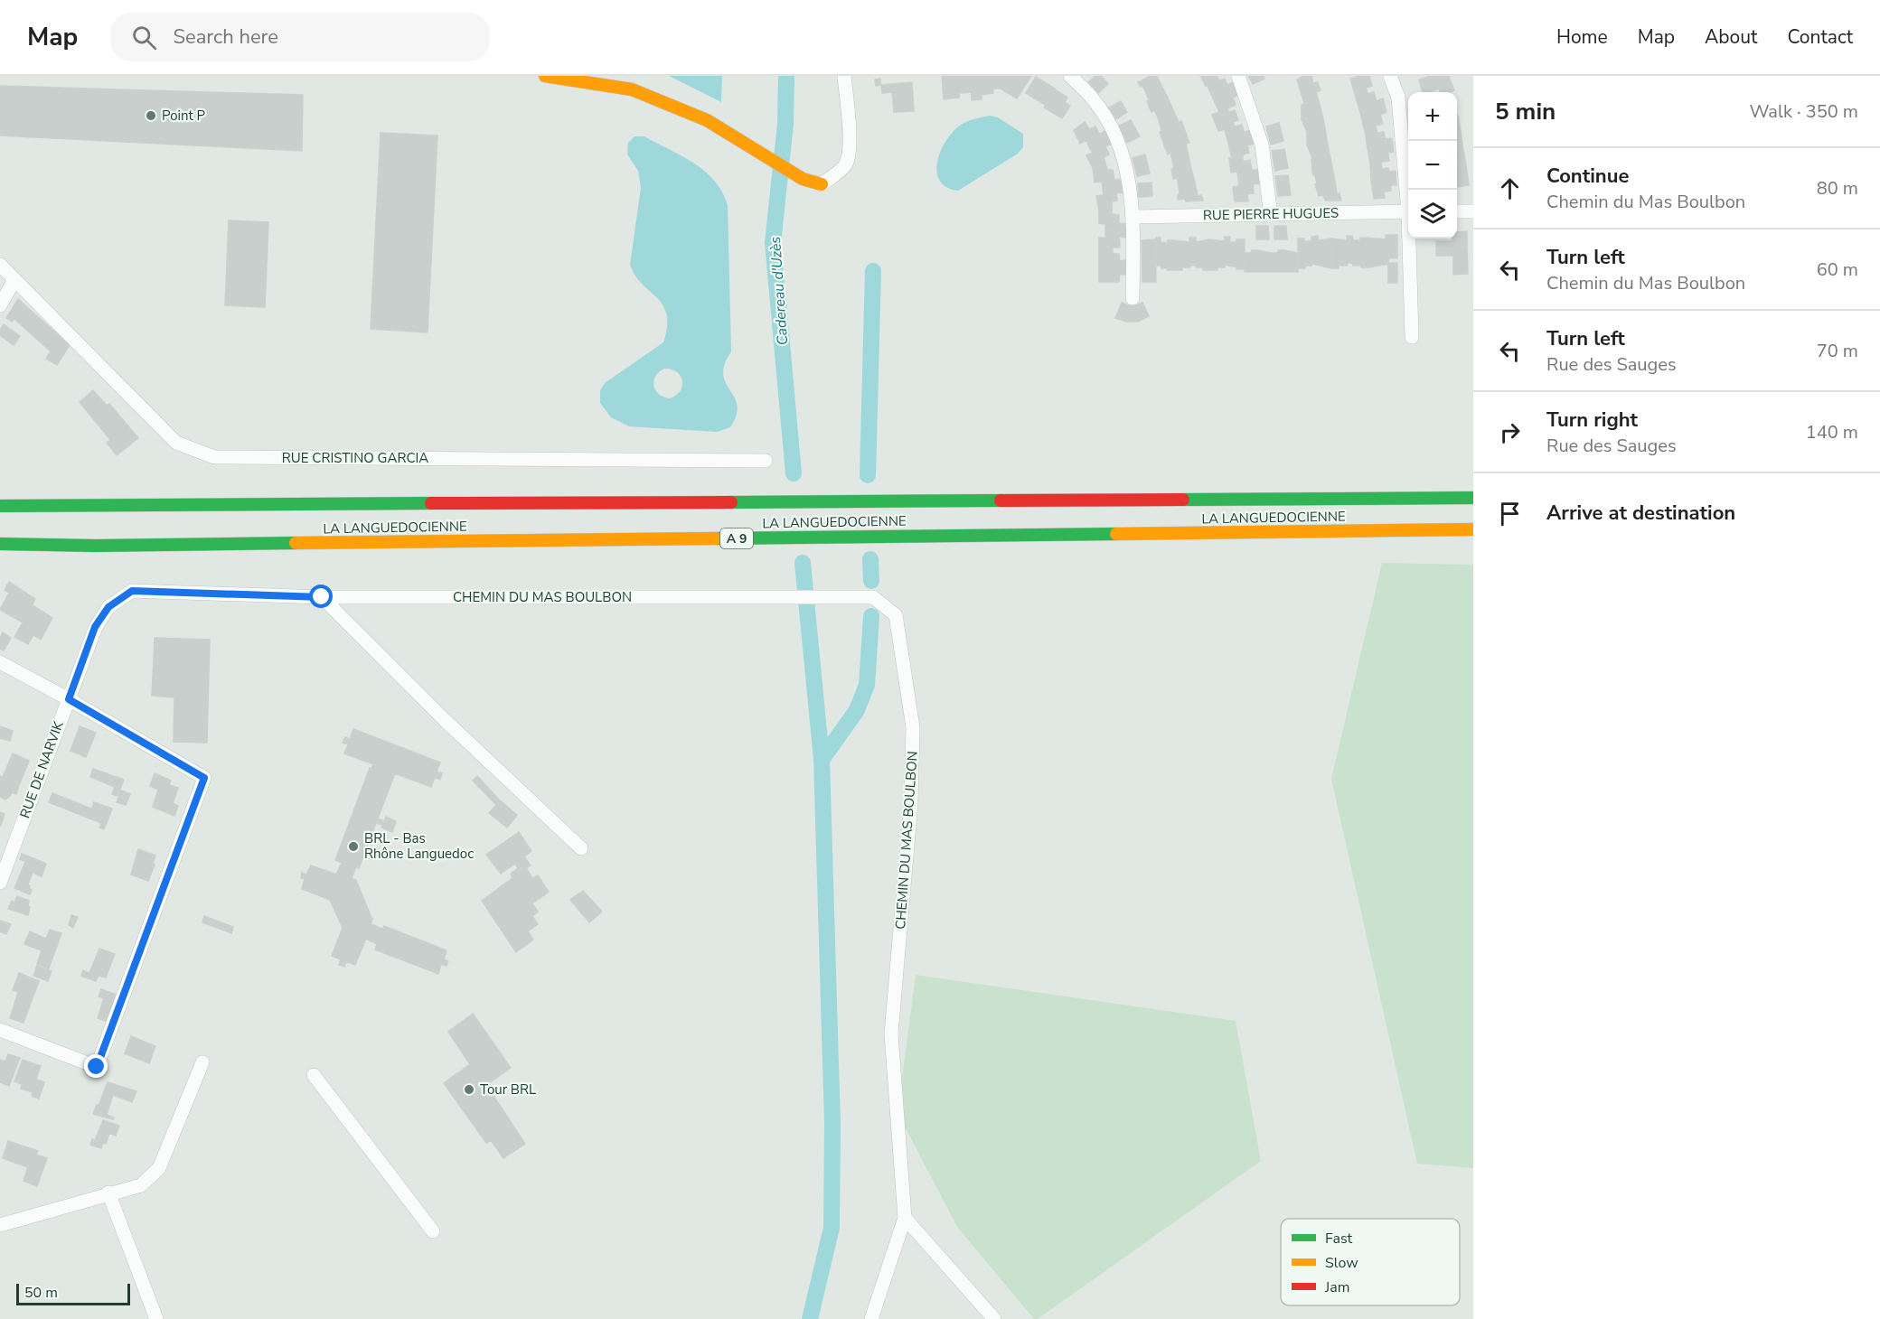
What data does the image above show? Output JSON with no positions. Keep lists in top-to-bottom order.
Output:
{
  "streets": {
    "main road": ["LA LANGUEDOCIENNE", "A 9"],
    "street": [
      "RUE PIERRE HUGUES",
      "RUE CRISTINO GARCIA",
      "CHEMIN DU MAS BOULBON",
      "RUE DE NARVIK"
    ]
  },
  "crossings": [
    ["CHEMIN DU MAS BOULBON", "RUE DE NARVIK"]
  ],
  "water": ["Cadereau d'Uzès"],
  "places": ["Point P", "BRL - Bas Rhône Languedoc", "Tour BRL"],
  "legend": ["Fast", "Slow", "Jam"],
  "scale_bar": "50 m",
  "page": {
    "header": "Map",
    "search": "Search here",
    "nav": [
      "Home",
      "Map",
      "About",
      "Contact"
    ],
    "heading": ["5 min", "Walk · 350 m"],
    "map_buttons": ["+", "−"],
    "list": [
      ["Continue", "Chemin du Mas Boulbon", "80 m"],
      ["Turn left", "Chemin du Mas Boulbon", "60 m"],
      ["Turn left", "Rue des Sauges", "70 m"],
      ["Turn right", "Rue des Sauges", "140 m"],
      "Arrive at destination"
    ],
    "scale": "50 m"
  }
}
